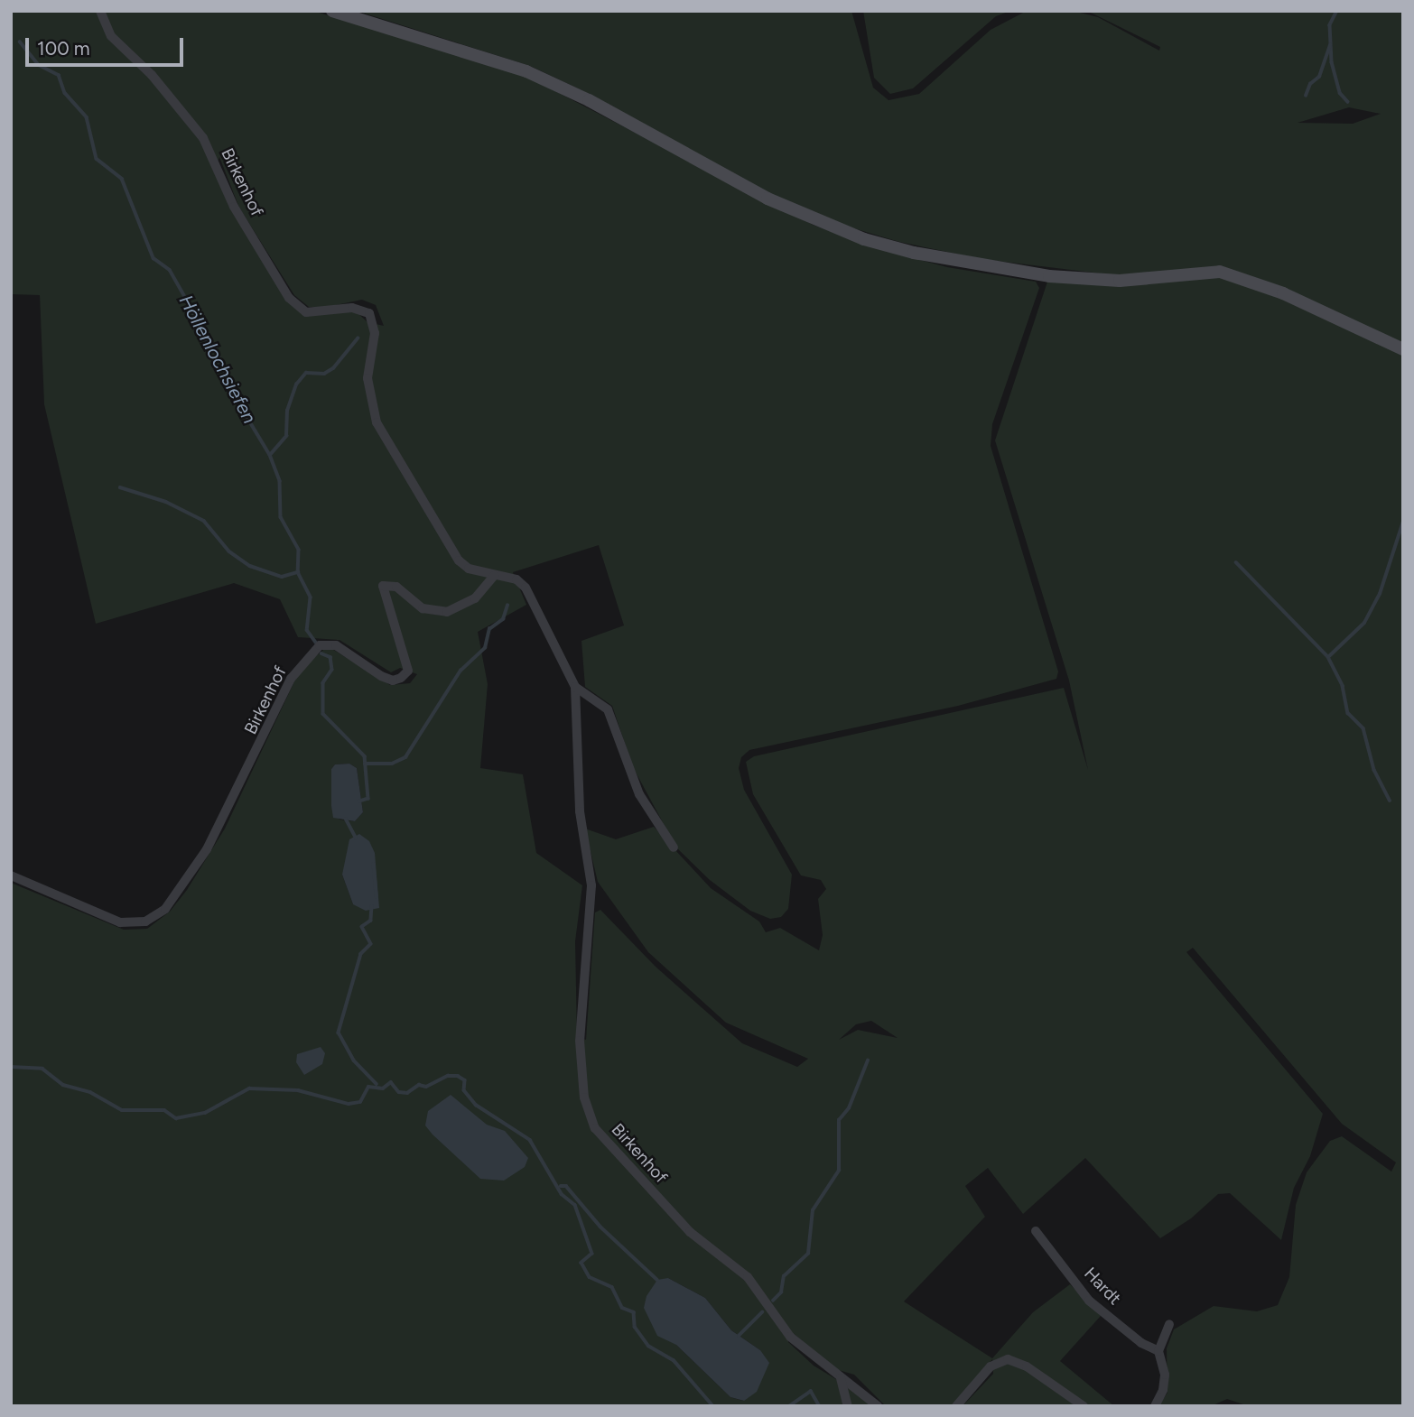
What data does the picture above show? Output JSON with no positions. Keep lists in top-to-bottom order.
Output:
{
  "streets": {
    "street": ["Birkenhof", "Hardt"]
  },
  "water": ["Höllenlochsiefen"],
  "scale_bar": "100 m"
}
